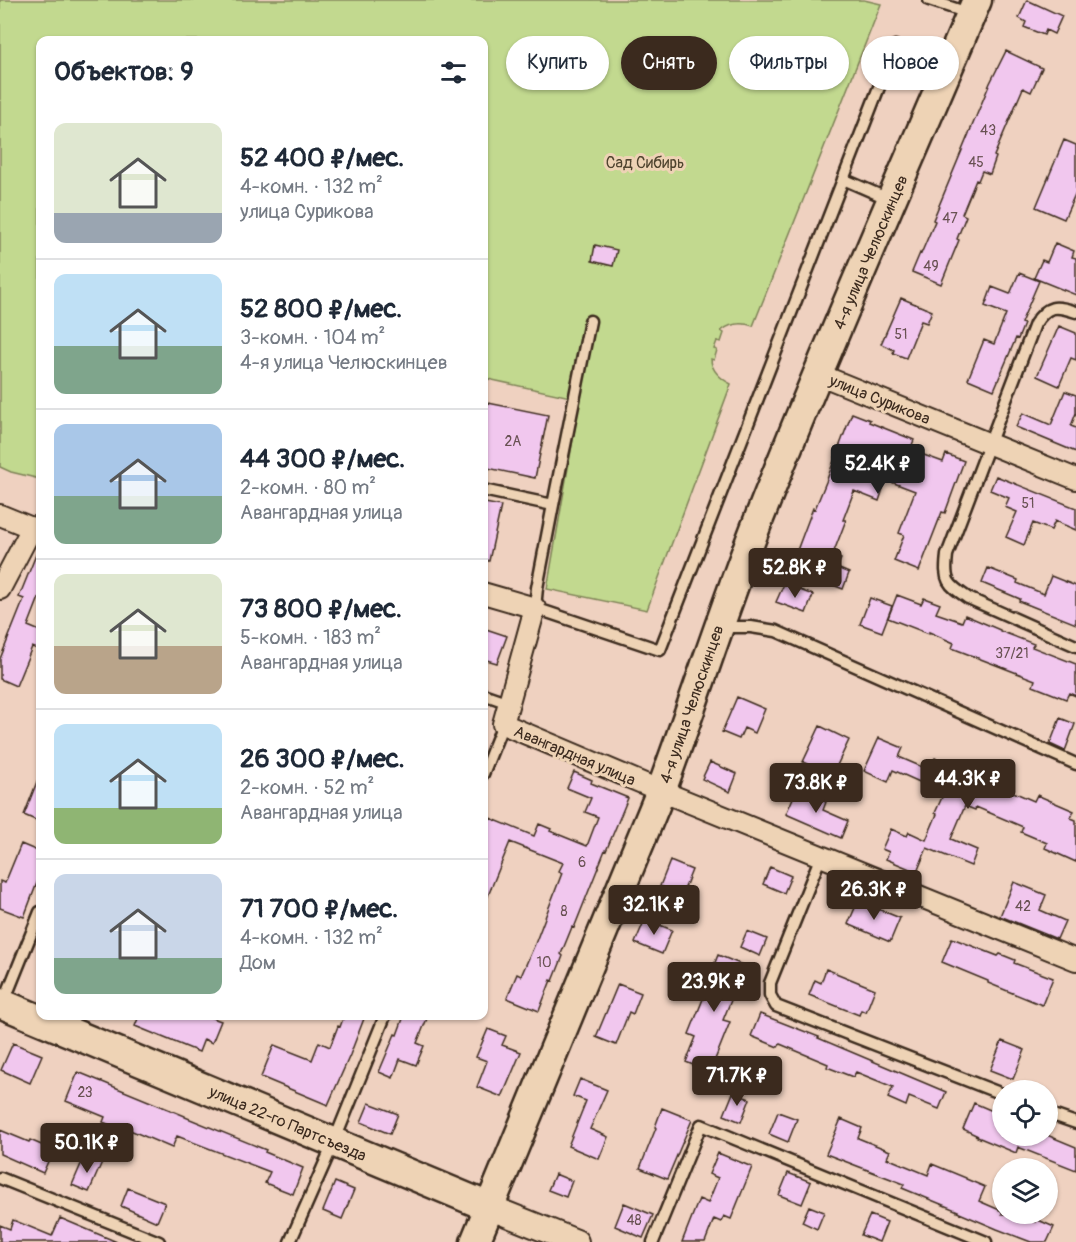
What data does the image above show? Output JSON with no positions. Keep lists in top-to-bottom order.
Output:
{
  "streets": {
    "main road": ["4-я улица Челюскинцев", "улица 22-го Партсъезда"],
    "street": ["улица Сурикова", "Авангардная улица"]
  },
  "crossings": [
    ["4-я улица Челюскинцев", "улица Сурикова"],
    ["4-я улица Челюскинцев", "Авангардная улица"],
    ["4-я улица Челюскинцев", "улица 22-го Партсъезда"]
  ],
  "parks": ["Сад Сибирь"],
  "house_numbers": [
    "43",
    "45",
    "47",
    "49",
    "51",
    "2А",
    "51",
    "37/21",
    "6",
    "42",
    "8",
    "10",
    "23",
    "48"
  ],
  "page": {
    "chip": [
      "Купить",
      "Снять",
      "Фильтры",
      "Новое"
    ],
    "heading": "Объектов: 9",
    "list": [
      {
        "name": "52 400 ₽/мес.",
        "note": "4-комн. · 132 m² · улица Сурикова"
      },
      {
        "name": "52 800 ₽/мес.",
        "note": "3-комн. · 104 m² · 4-я улица Челюскинцев"
      },
      {
        "name": "44 300 ₽/мес.",
        "note": "2-комн. · 80 m² · Авангардная улица"
      },
      {
        "name": "73 800 ₽/мес.",
        "note": "5-комн. · 183 m² · Авангардная улица"
      },
      {
        "name": "26 300 ₽/мес.",
        "note": "2-комн. · 52 m² · Авангардная улица"
      },
      {
        "name": "71 700 ₽/мес.",
        "note": "4-комн. · 132 m² · Дом"
      }
    ],
    "price": [
      "52.4K ₽",
      "52.8K ₽",
      "44.3K ₽",
      "73.8K ₽",
      "26.3K ₽",
      "32.1K ₽",
      "23.9K ₽",
      "71.7K ₽",
      "50.1K ₽"
    ]
  }
}
